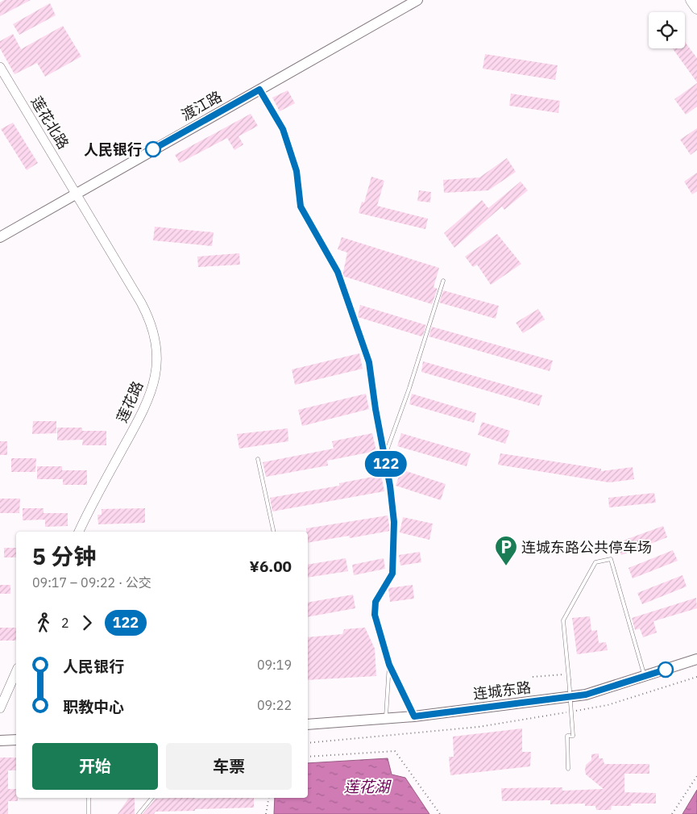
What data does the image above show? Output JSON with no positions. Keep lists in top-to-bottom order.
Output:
{
  "streets": {
    "main road": [
      "渡江路",
      "莲花北路",
      "莲花路",
      "连城东路"
    ]
  },
  "crossings": [
    ["渡江路", "莲花北路"],
    ["渡江路", "莲花路"],
    ["莲花北路", "莲花路"]
  ],
  "water": ["莲花湖"],
  "places": {
    "other": ["人民银行"],
    "parking": ["连城东路公共停车场"]
  },
  "lines": ["bus line 122"],
  "page": {
    "on_map": "122",
    "heading": ["5 分钟", "09:17 – 09:22 · 公交", "¥6.00"],
    "legs": ["2", "122"],
    "list": [
      {
        "name": "人民银行",
        "value": "09:19"
      },
      {
        "name": "职教中心",
        "value": "09:22"
      }
    ],
    "buttons": ["开始", "车票"]
  }
}
